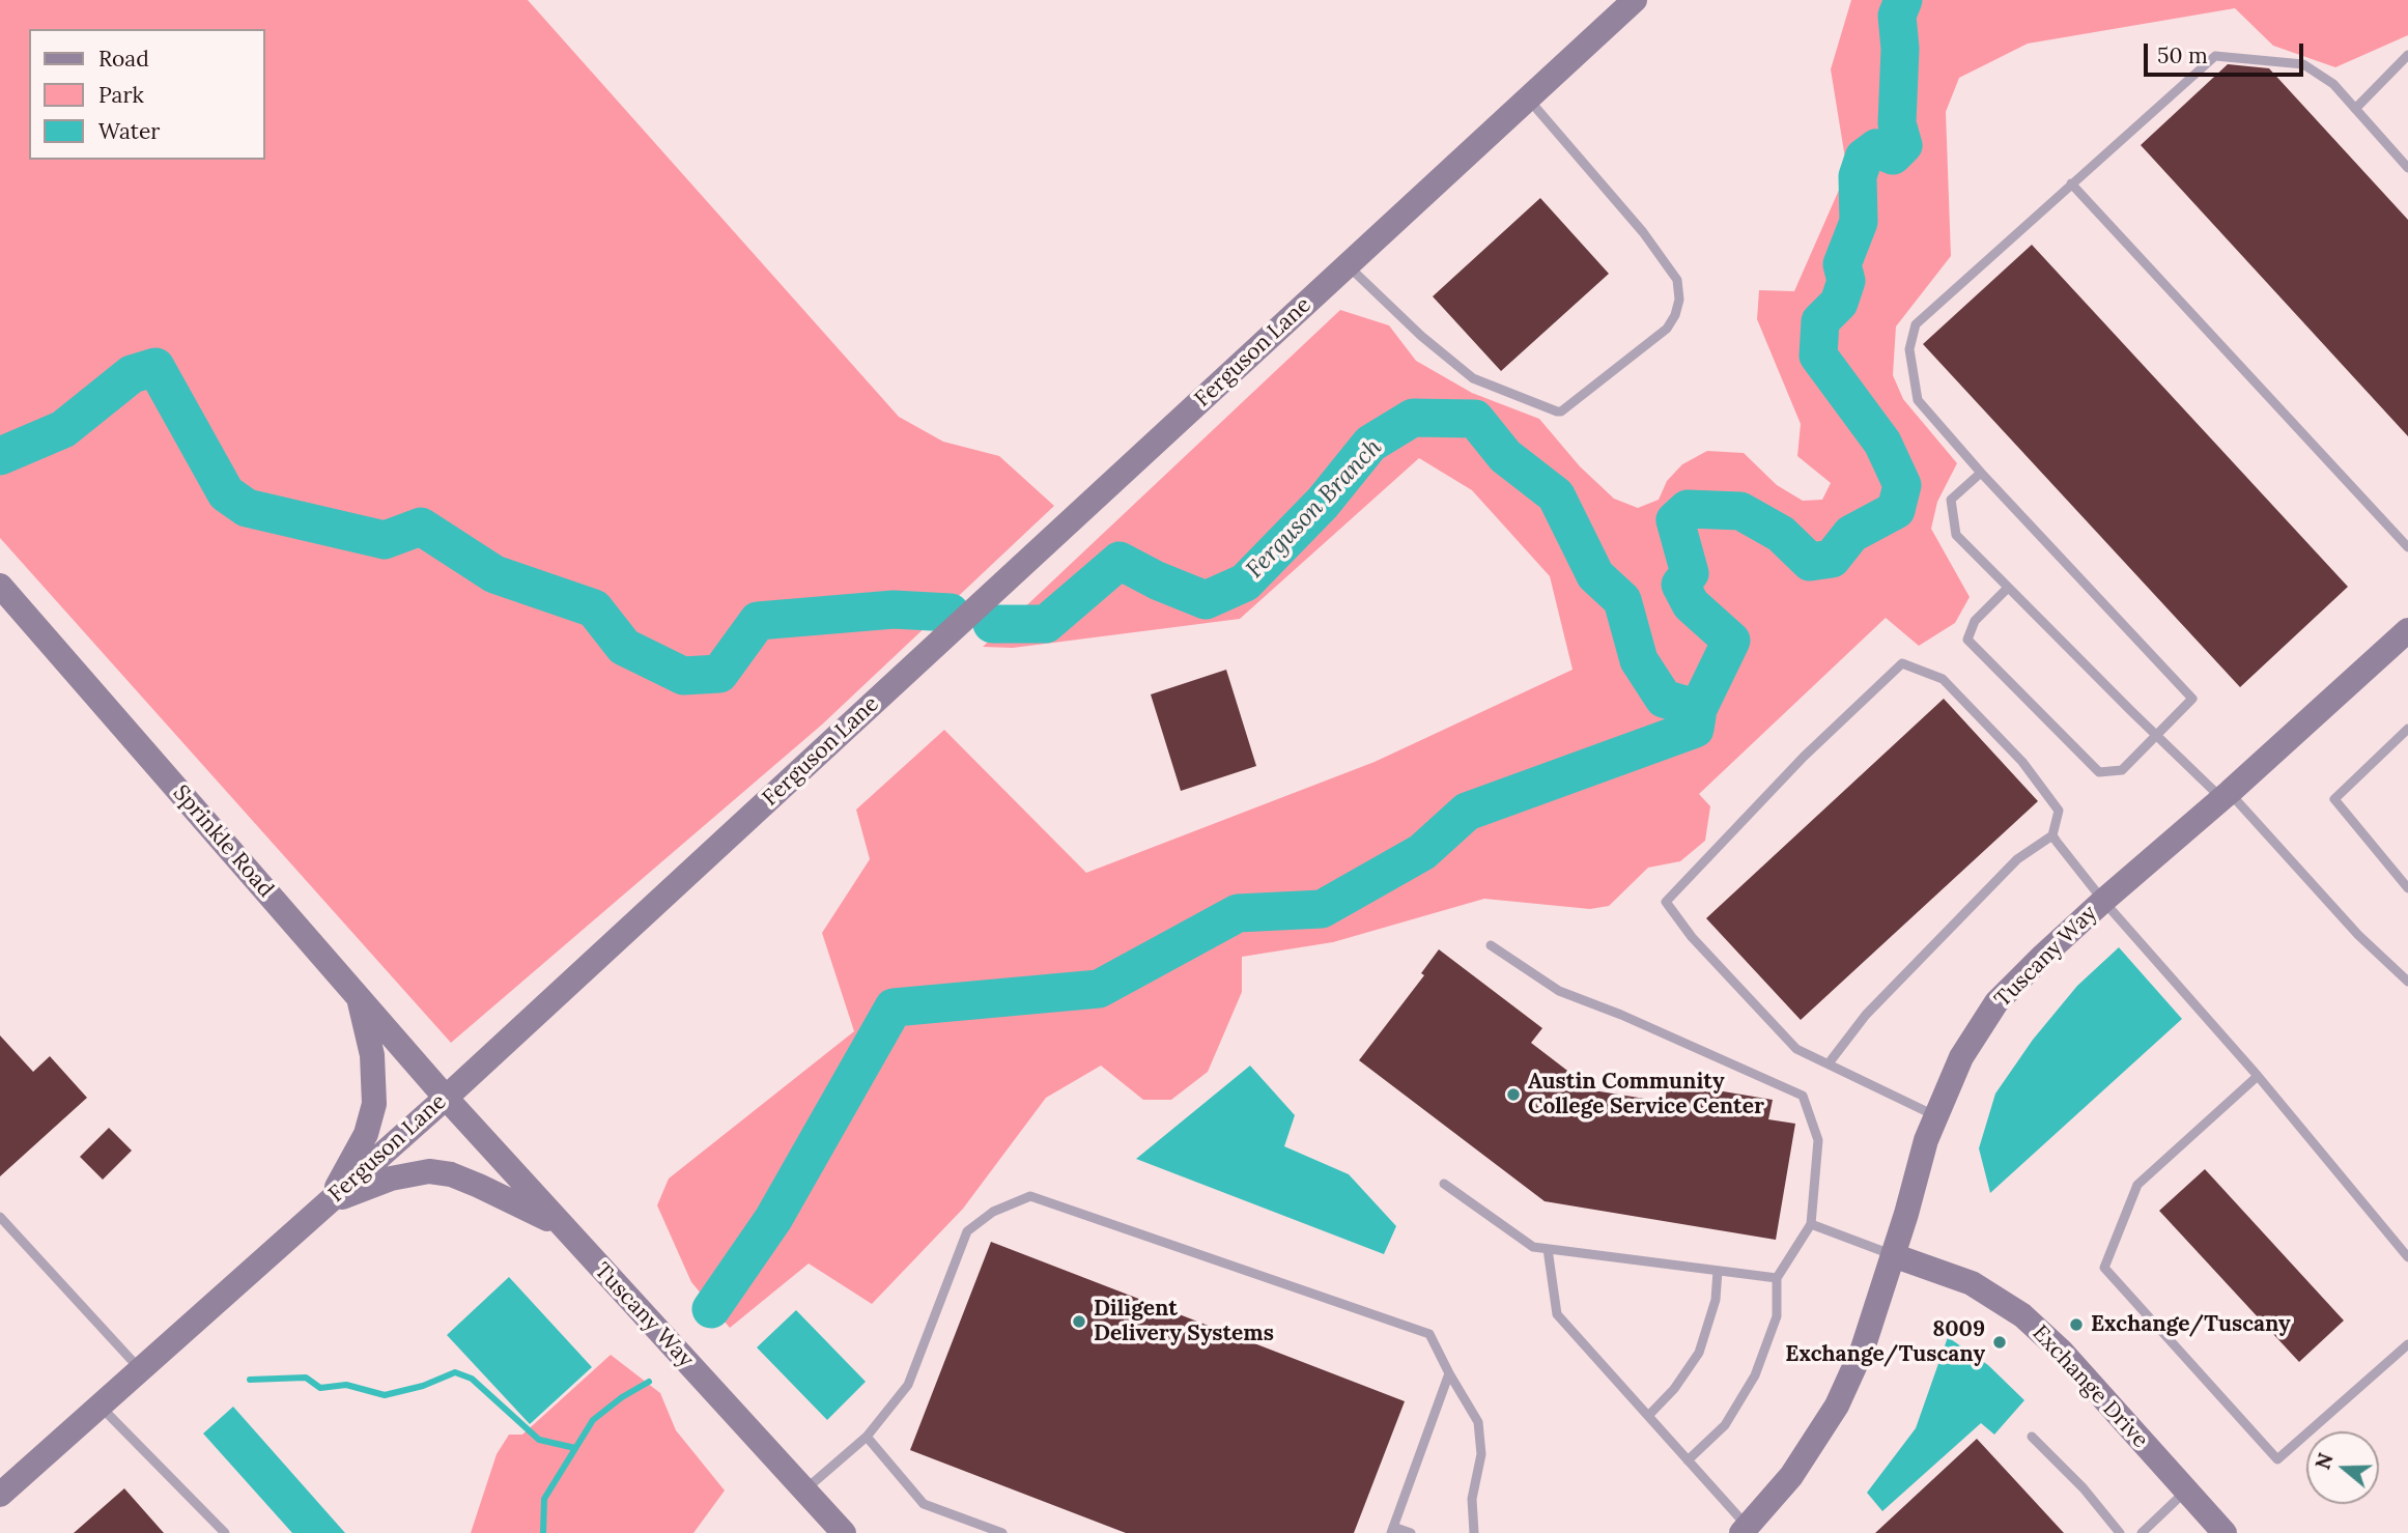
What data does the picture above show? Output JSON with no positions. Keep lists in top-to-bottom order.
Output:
{
  "streets": {
    "street": [
      "Ferguson Lane",
      "Sprinkle Road",
      "Tuscany Way",
      "Exchange Drive"
    ]
  },
  "crossings": [
    ["Ferguson Lane", "Sprinkle Road"],
    ["Ferguson Lane", "Tuscany Way"],
    ["Sprinkle Road", "Tuscany Way"],
    ["Tuscany Way", "Exchange Drive"]
  ],
  "water": ["Ferguson Branch"],
  "places": [
    "Austin Community College Service Center",
    "Diligent Delivery Systems",
    "Exchange/Tuscany",
    "8009 Exchange/Tuscany"
  ],
  "legend": ["Road", "Park", "Water"],
  "scale_bar": "50 m",
  "north": "left"
}
